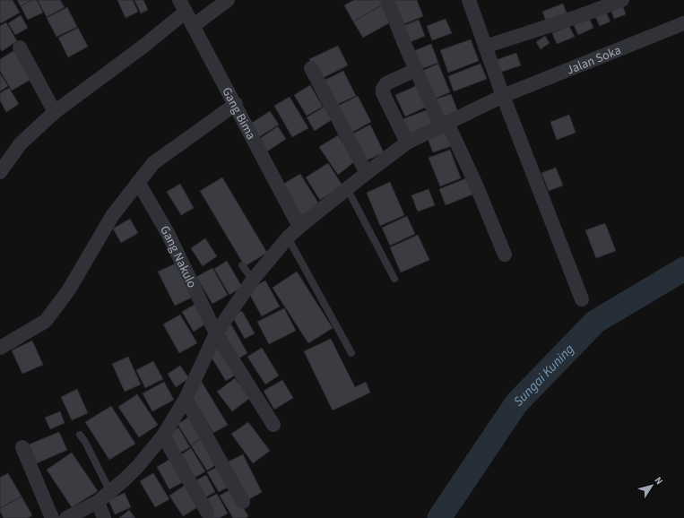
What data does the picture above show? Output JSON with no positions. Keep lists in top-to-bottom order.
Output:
{
  "streets": {
    "street": ["Jalan Soka", "Gang Bima", "Gang Nakulo"]
  },
  "crossings": [
    ["Jalan Soka", "Gang Bima"],
    ["Jalan Soka", "Gang Nakulo"]
  ],
  "water": ["Sungai Kuning"],
  "north": "top right"
}
